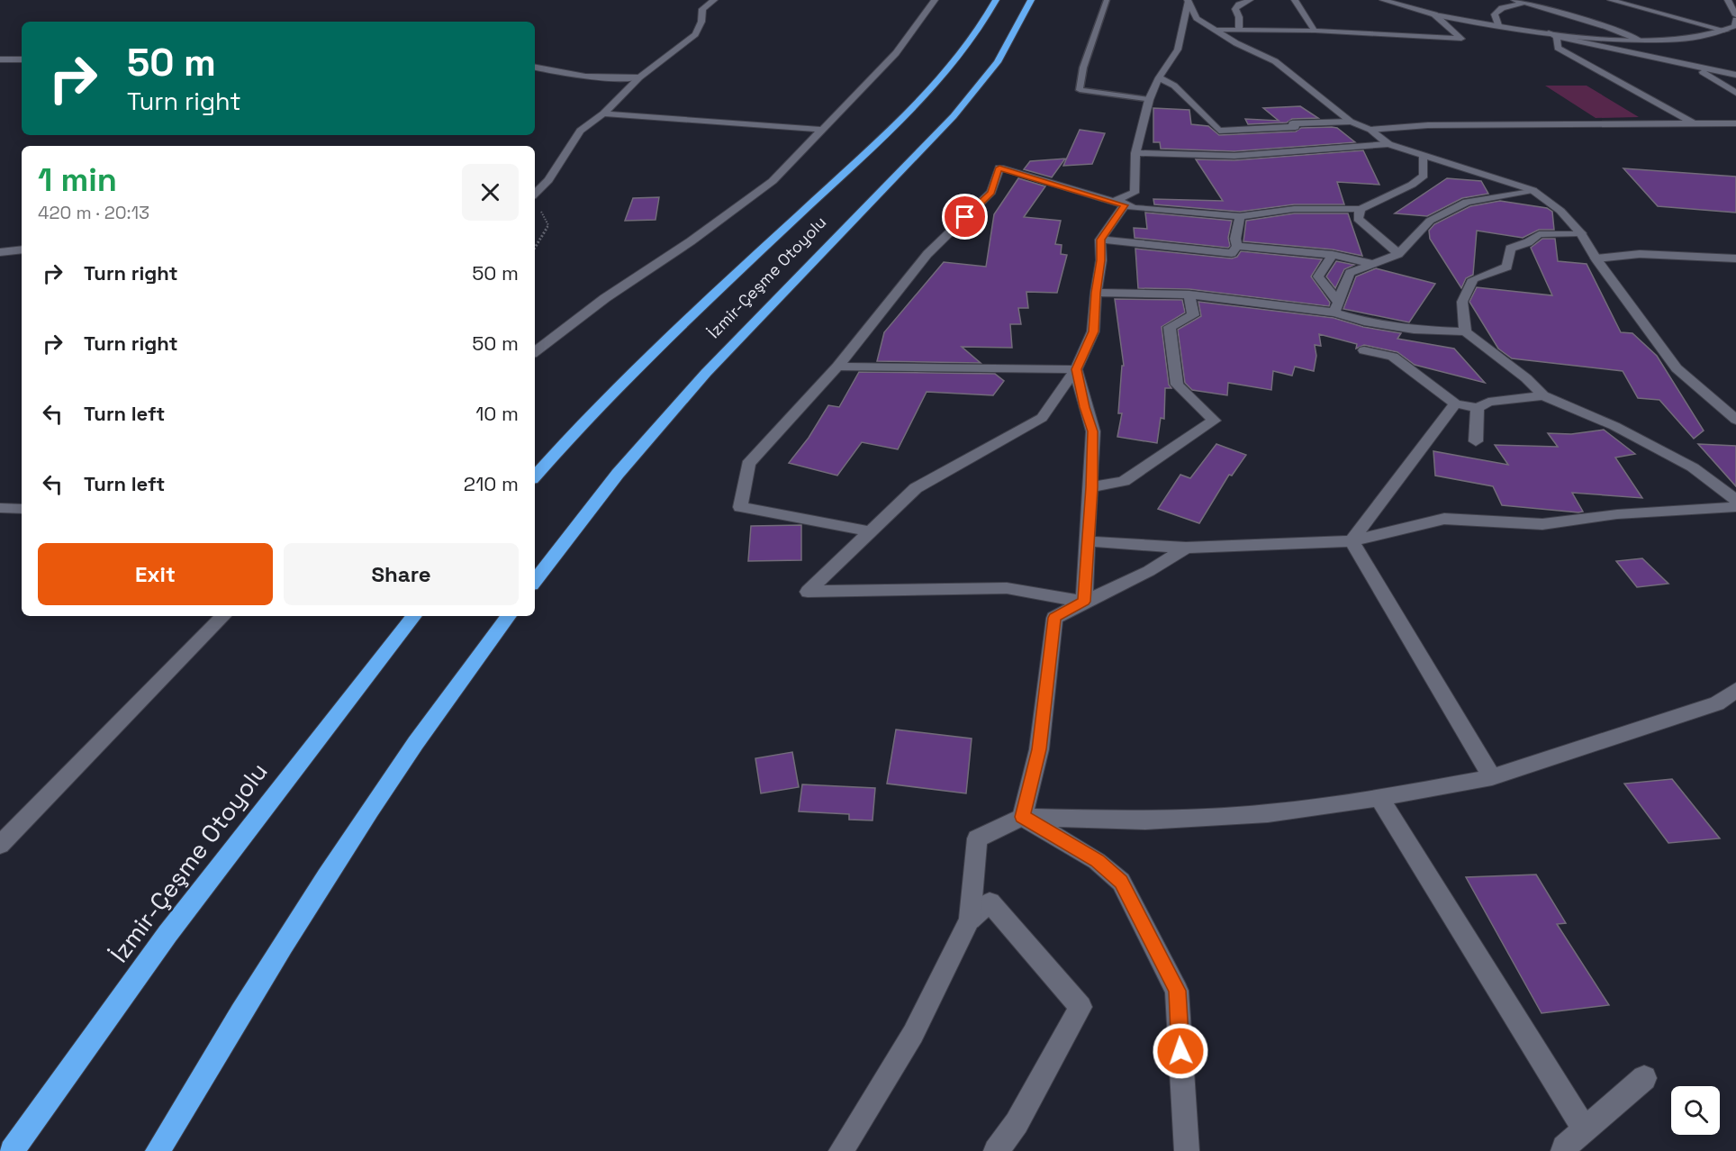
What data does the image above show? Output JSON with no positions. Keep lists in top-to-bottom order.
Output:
{
  "streets": {
    "highway": ["İzmir-Çeşme Otoyolu"]
  },
  "page": {
    "turn": ["50 m", "Turn right"],
    "heading": ["1 min", "420 m · 20:13"],
    "list": [
      {
        "name": "Turn right",
        "value": "50 m"
      },
      {
        "name": "Turn right",
        "value": "50 m"
      },
      {
        "name": "Turn left",
        "value": "10 m"
      },
      {
        "name": "Turn left",
        "value": "210 m"
      }
    ],
    "buttons": ["Exit", "Share"]
  }
}
